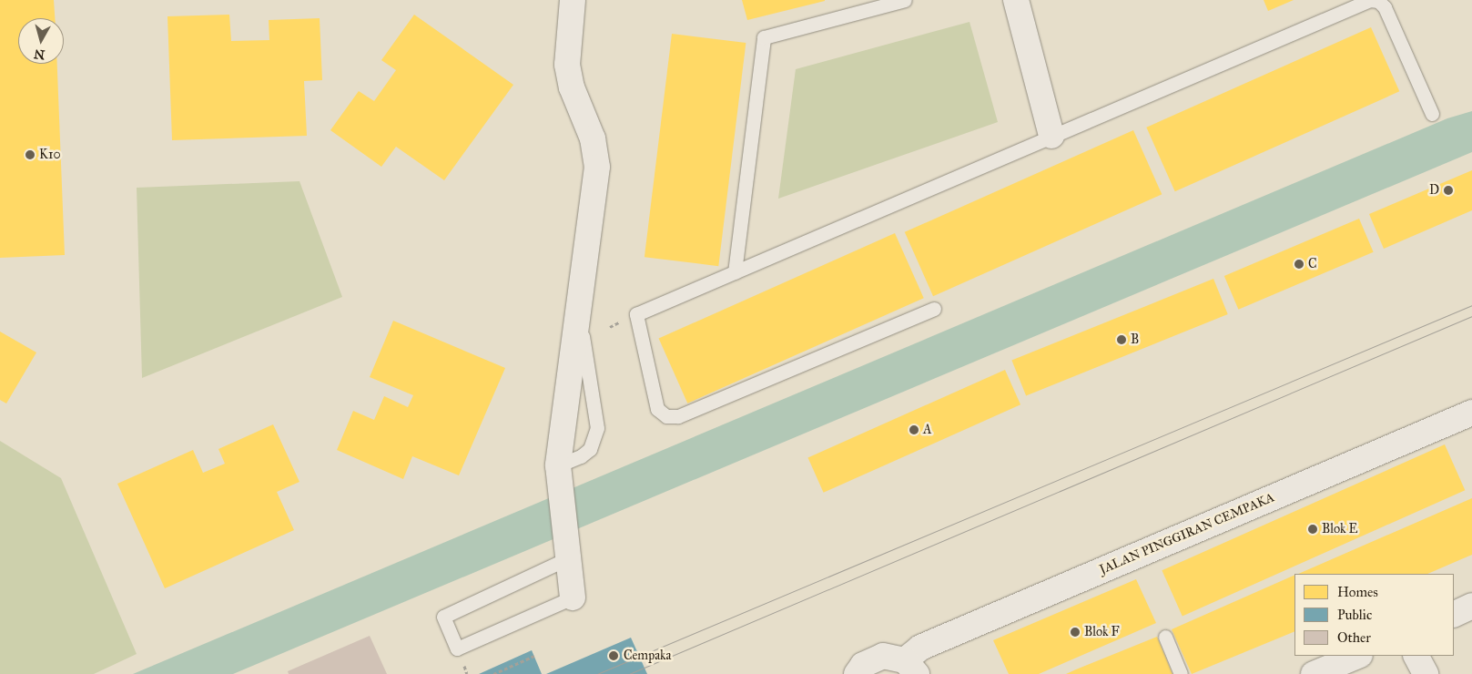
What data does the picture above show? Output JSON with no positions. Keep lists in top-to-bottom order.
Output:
{
  "streets": {
    "street": ["JALAN PINGGIRAN CEMPAKA"]
  },
  "places": [
    "K10",
    "D",
    "C",
    "B",
    "A",
    "Blok E",
    "Blok F",
    "Cempaka"
  ],
  "legend": ["Homes", "Public", "Other"],
  "north": "bottom"
}
